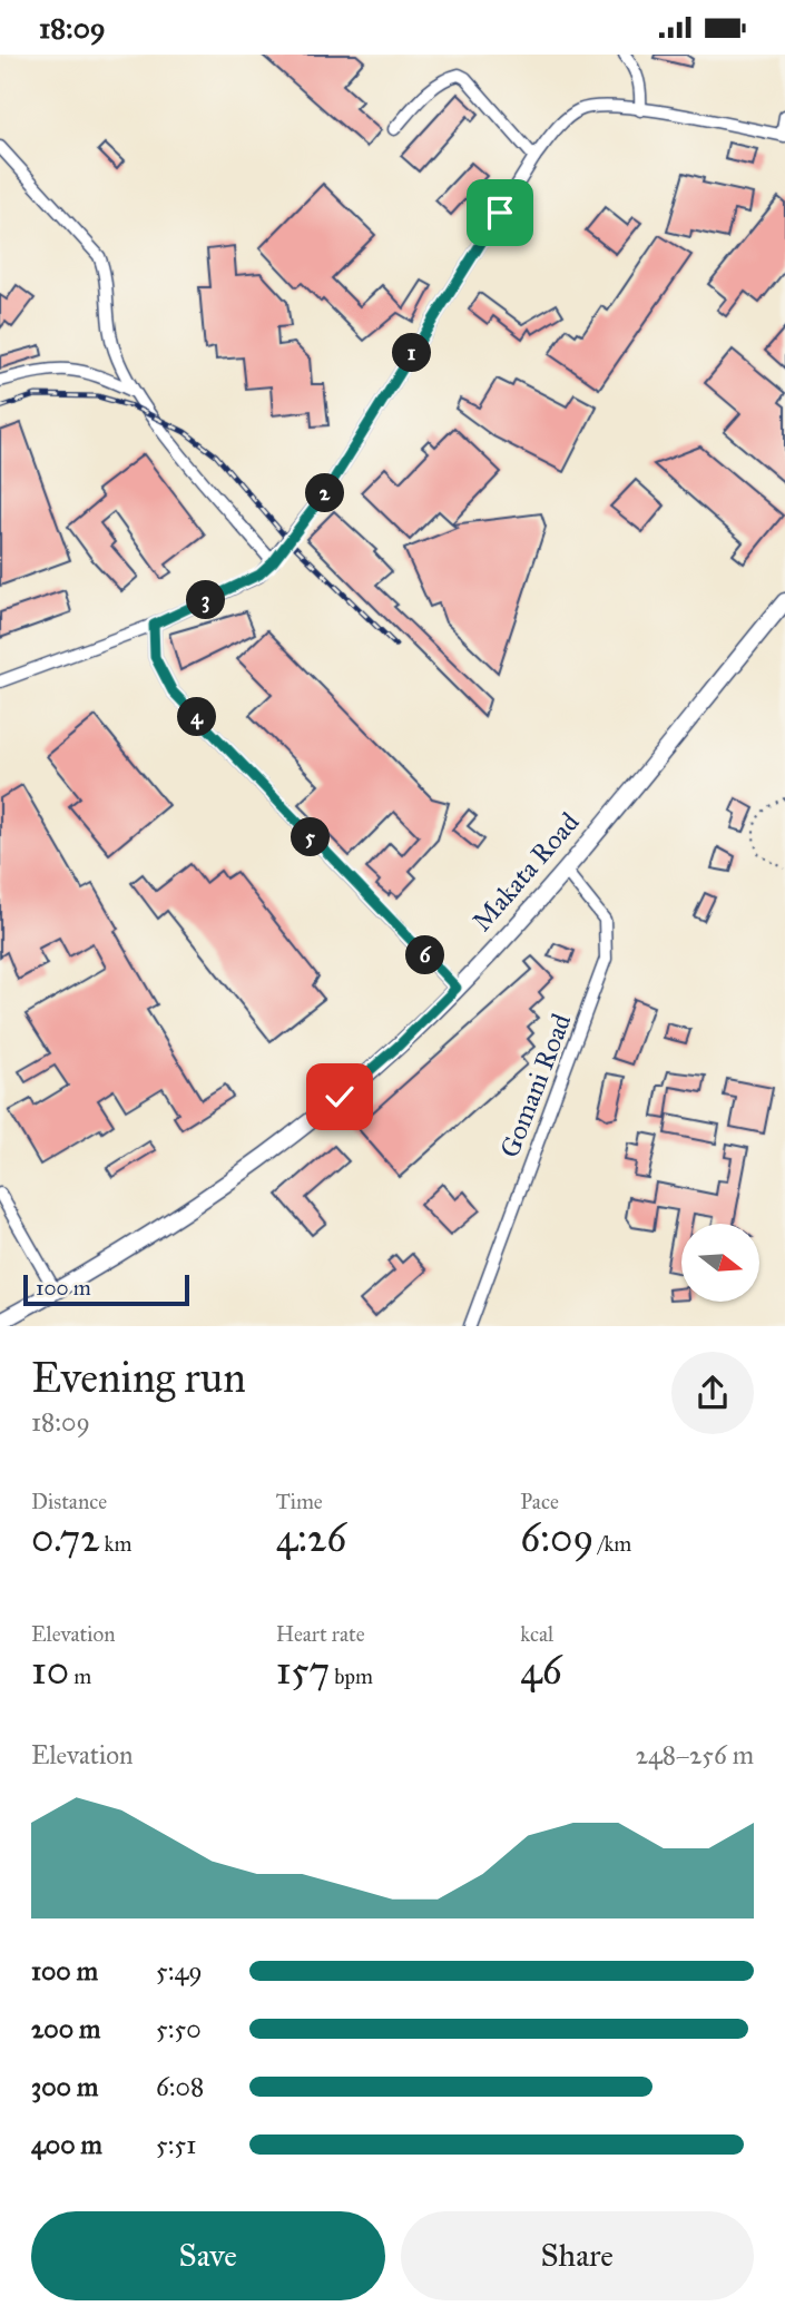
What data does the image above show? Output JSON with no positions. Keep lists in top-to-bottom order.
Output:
{
  "streets": {
    "main road": ["Makata Road"],
    "street": ["Gomani Road"]
  },
  "crossings": [
    ["Makata Road", "Gomani Road"]
  ],
  "scale_bar": "100 m",
  "north": "right",
  "page": {
    "status": "18:09",
    "pins": [
      "1",
      "2",
      "3",
      "4",
      "5",
      "6"
    ],
    "scale": "100 m",
    "heading": ["Evening run", "18:09"],
    "stats": [
      ["Distance", "0.72 km"],
      ["Time", "4:26"],
      ["Pace", "6:09 /km"],
      ["Elevation", "10 m"],
      ["Heart rate", "157 bpm"],
      ["kcal", "46"]
    ],
    "chart": ["Elevation", "248–256 m"],
    "list": [
      {
        "name": "100 m",
        "note": "5:49"
      },
      {
        "name": "200 m",
        "note": "5:50"
      },
      {
        "name": "300 m",
        "note": "6:08"
      },
      {
        "name": "400 m",
        "note": "5:51"
      }
    ],
    "buttons": ["Save", "Share"]
  }
}
